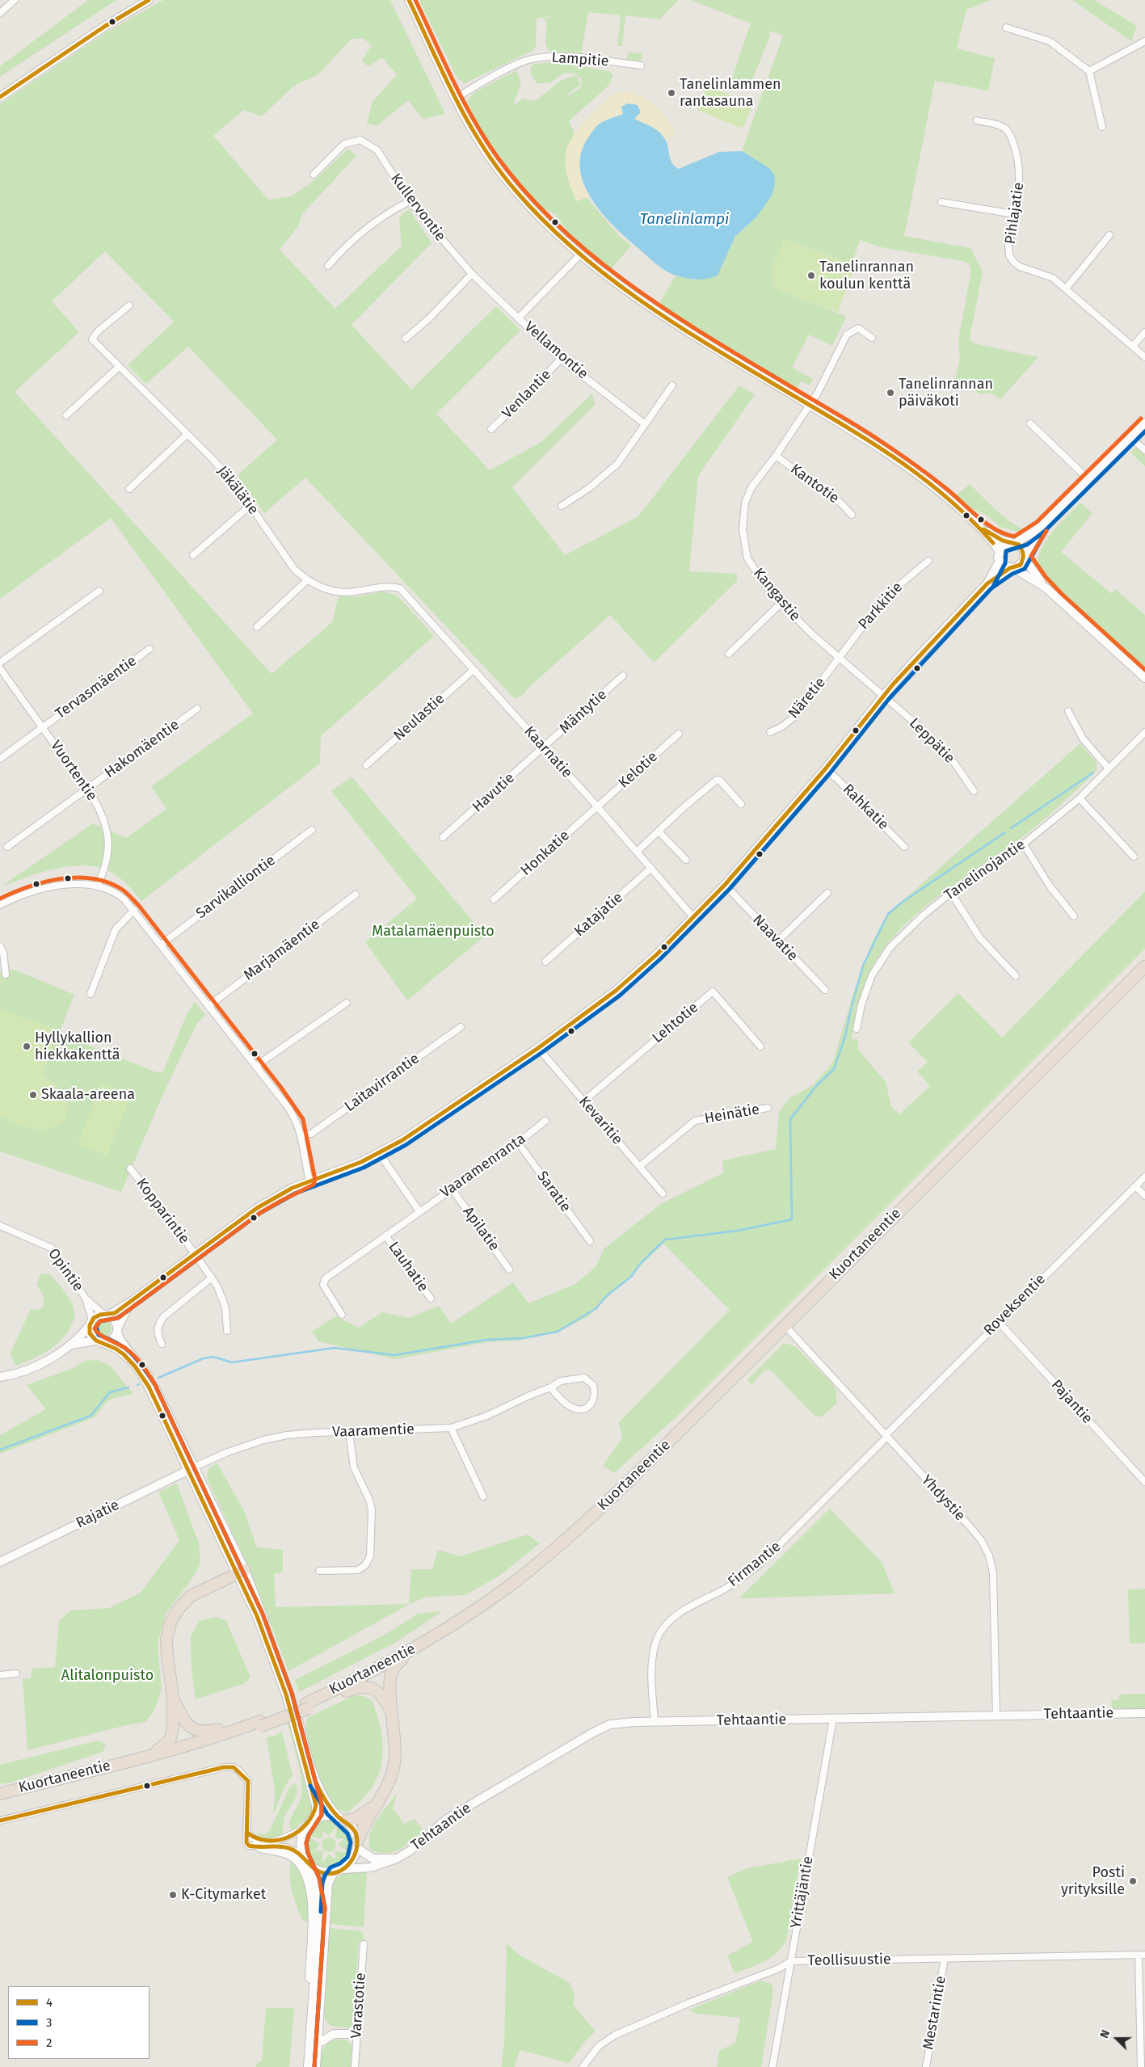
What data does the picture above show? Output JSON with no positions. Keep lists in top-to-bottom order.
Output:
{
  "streets": {
    "highway": ["Kuortaneentie"],
    "street": [
      "Lampitie",
      "Kullervontie",
      "Pihlajatie",
      "Vellamontie",
      "Venlantie",
      "Kantotie",
      "Jäkälätie",
      "Kangastie",
      "Parkkitie",
      "Tervasmäentie",
      "Näretie",
      "Mäntytie",
      "Neulastie",
      "Leppätie",
      "Hakomäentie",
      "Kaarnatie",
      "Kelotie",
      "Vuortentie",
      "Havutie",
      "Rahkatie",
      "Honkatie",
      "Tanelinojantie",
      "Sarvikalliontie",
      "Katajatie",
      "Naavatie",
      "Marjamäentie",
      "Lehtotie",
      "Laitavirrantie",
      "Heinätie",
      "Kevaritie",
      "Vaaramenranta",
      "Saratie",
      "Kopparintie",
      "Apilatie",
      "Lauhatie",
      "Opintie",
      "Roveksentie",
      "Pajantie",
      "Vaaramentie",
      "Yhdystie",
      "Rajatie",
      "Firmantie",
      "Tehtaantie",
      "Yrittäjäntie",
      "Teollisuustie",
      "Varastotie",
      "Mestarintie"
    ]
  },
  "crossings": [
    ["Kullervontie", "Vellamontie"],
    ["Vellamontie", "Venlantie"],
    ["Kantotie", "Kangastie"],
    ["Jäkälätie", "Kaarnatie"],
    ["Kangastie", "Parkkitie"],
    ["Kangastie", "Näretie"],
    ["Kangastie", "Leppätie"],
    ["Parkkitie", "Näretie"],
    ["Tervasmäentie", "Vuortentie"],
    ["Mäntytie", "Kaarnatie"],
    ["Mäntytie", "Havutie"],
    ["Neulastie", "Kaarnatie"],
    ["Hakomäentie", "Vuortentie"],
    ["Kaarnatie", "Kelotie"],
    ["Kaarnatie", "Havutie"],
    ["Kaarnatie", "Honkatie"],
    ["Kaarnatie", "Katajatie"],
    ["Kelotie", "Honkatie"],
    ["Lehtotie", "Kevaritie"],
    ["Heinätie", "Kevaritie"],
    ["Vaaramenranta", "Saratie"],
    ["Vaaramenranta", "Apilatie"],
    ["Vaaramenranta", "Lauhatie"],
    ["Kuortaneentie", "Yhdystie"],
    ["Roveksentie", "Pajantie"],
    ["Roveksentie", "Yhdystie"],
    ["Roveksentie", "Firmantie"],
    ["Vaaramentie", "Rajatie"],
    ["Yhdystie", "Firmantie"],
    ["Yhdystie", "Tehtaantie"],
    ["Firmantie", "Tehtaantie"],
    ["Tehtaantie", "Yrittäjäntie"],
    ["Yrittäjäntie", "Teollisuustie"],
    ["Teollisuustie", "Mestarintie"]
  ],
  "water": ["Tanelinlampi"],
  "parks": ["Matalamäenpuisto", "Alitalonpuisto"],
  "places": [
    "Tanelinlammen rantasauna",
    "Tanelinrannan koulun kenttä",
    "Tanelinrannan päiväkoti",
    "Hyllykallion hiekkakenttä",
    "Skaala-areena",
    "Posti yrityksille",
    "K-Citymarket"
  ],
  "lines": ["transit line 4", "transit line 2", "transit line 3"],
  "legend": ["4", "3", "2"],
  "north": "left"
}
